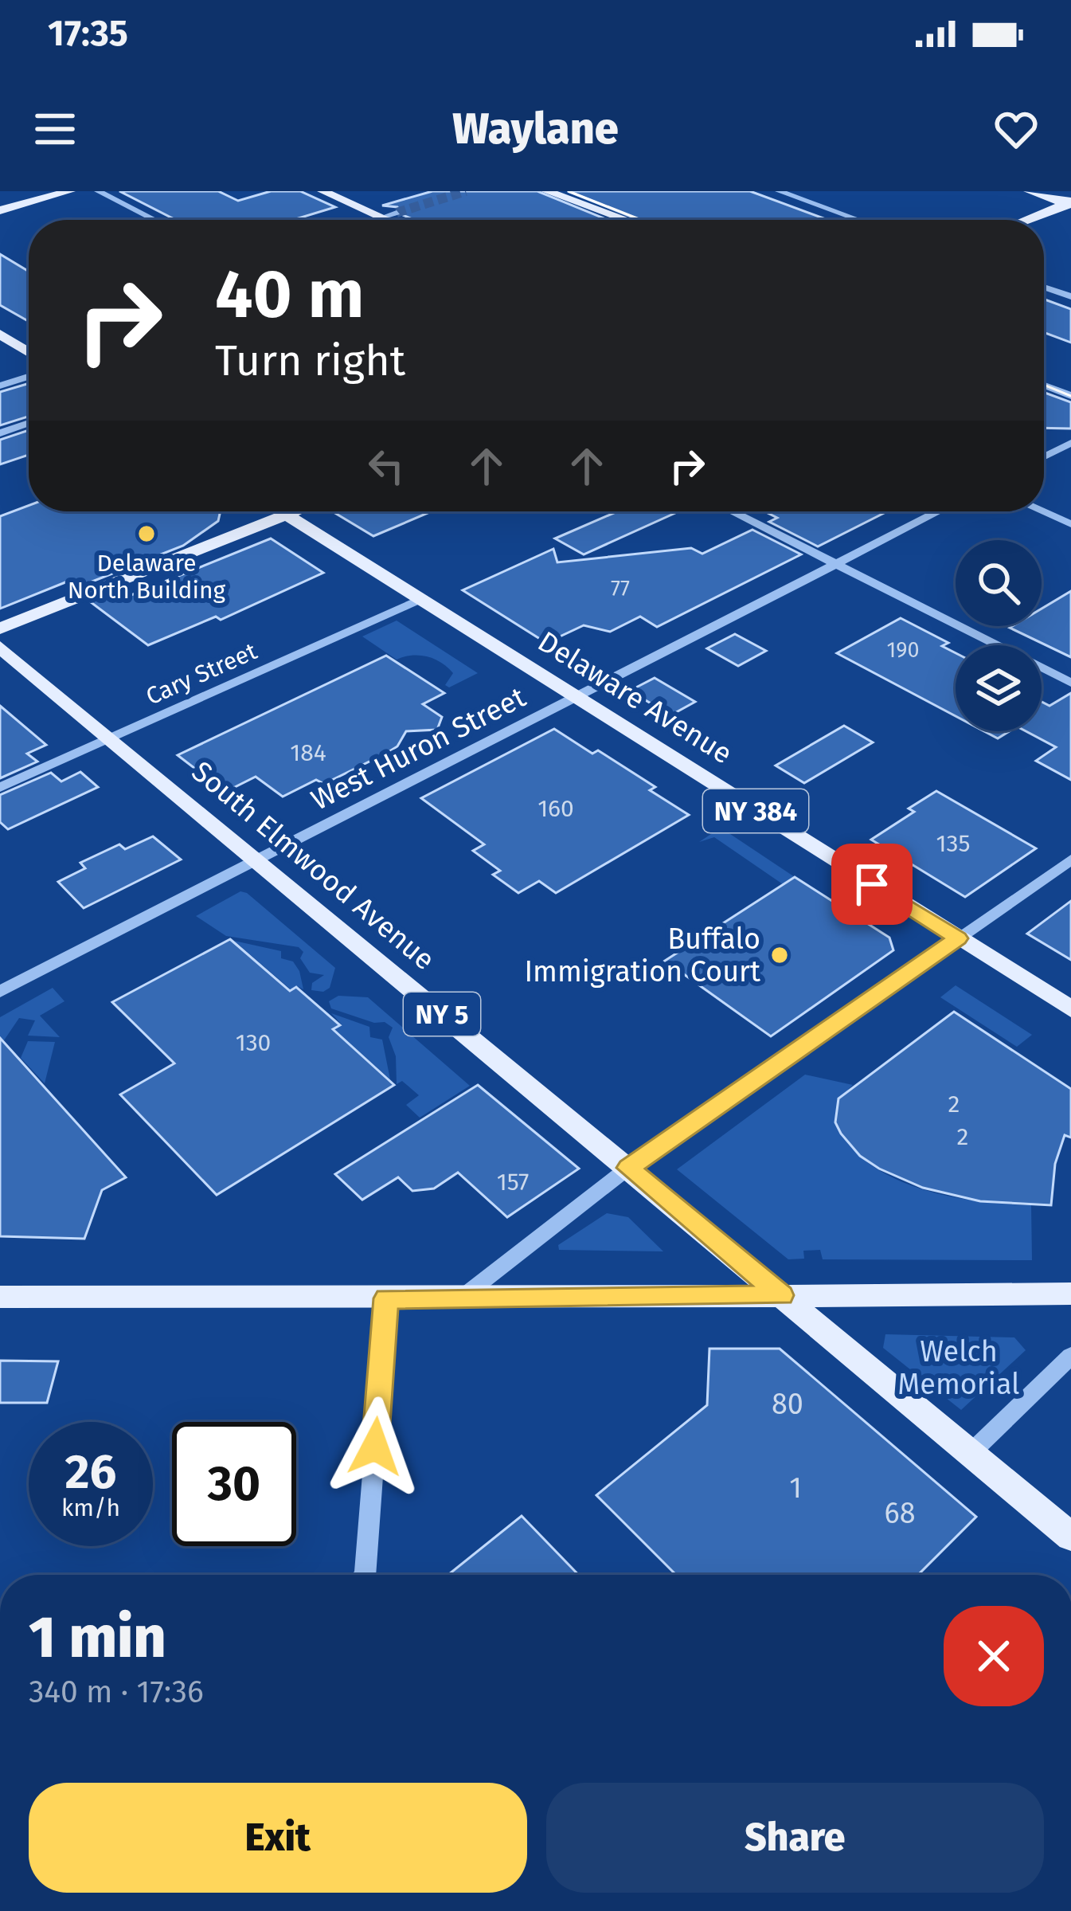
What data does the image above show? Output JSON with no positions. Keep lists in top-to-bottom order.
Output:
{
  "streets": {
    "main road": [
      "Delaware Avenue",
      "NY 384",
      "South Elmwood Avenue",
      "NY 5"
    ],
    "street": ["Cary Street", "West Huron Street"]
  },
  "crossings": [
    ["Cary Street", "Delaware Avenue"],
    ["Cary Street", "South Elmwood Avenue"],
    ["Delaware Avenue", "West Huron Street"],
    ["West Huron Street", "South Elmwood Avenue"]
  ],
  "parks": ["Welch Memorial"],
  "places": ["Delaware North Building", "Buffalo Immigration Court"],
  "house_numbers": [
    "77",
    "190",
    "184",
    "160",
    "135",
    "130",
    "2",
    "2",
    "157",
    "80",
    "1",
    "68"
  ],
  "page": {
    "status": "17:35",
    "header": "Waylane",
    "turn": ["40 m", "Turn right"],
    "speed": "26 km/h",
    "limit": "30",
    "heading": ["1 min", "340 m · 17:36"],
    "buttons": ["Exit", "Share"]
  }
}
